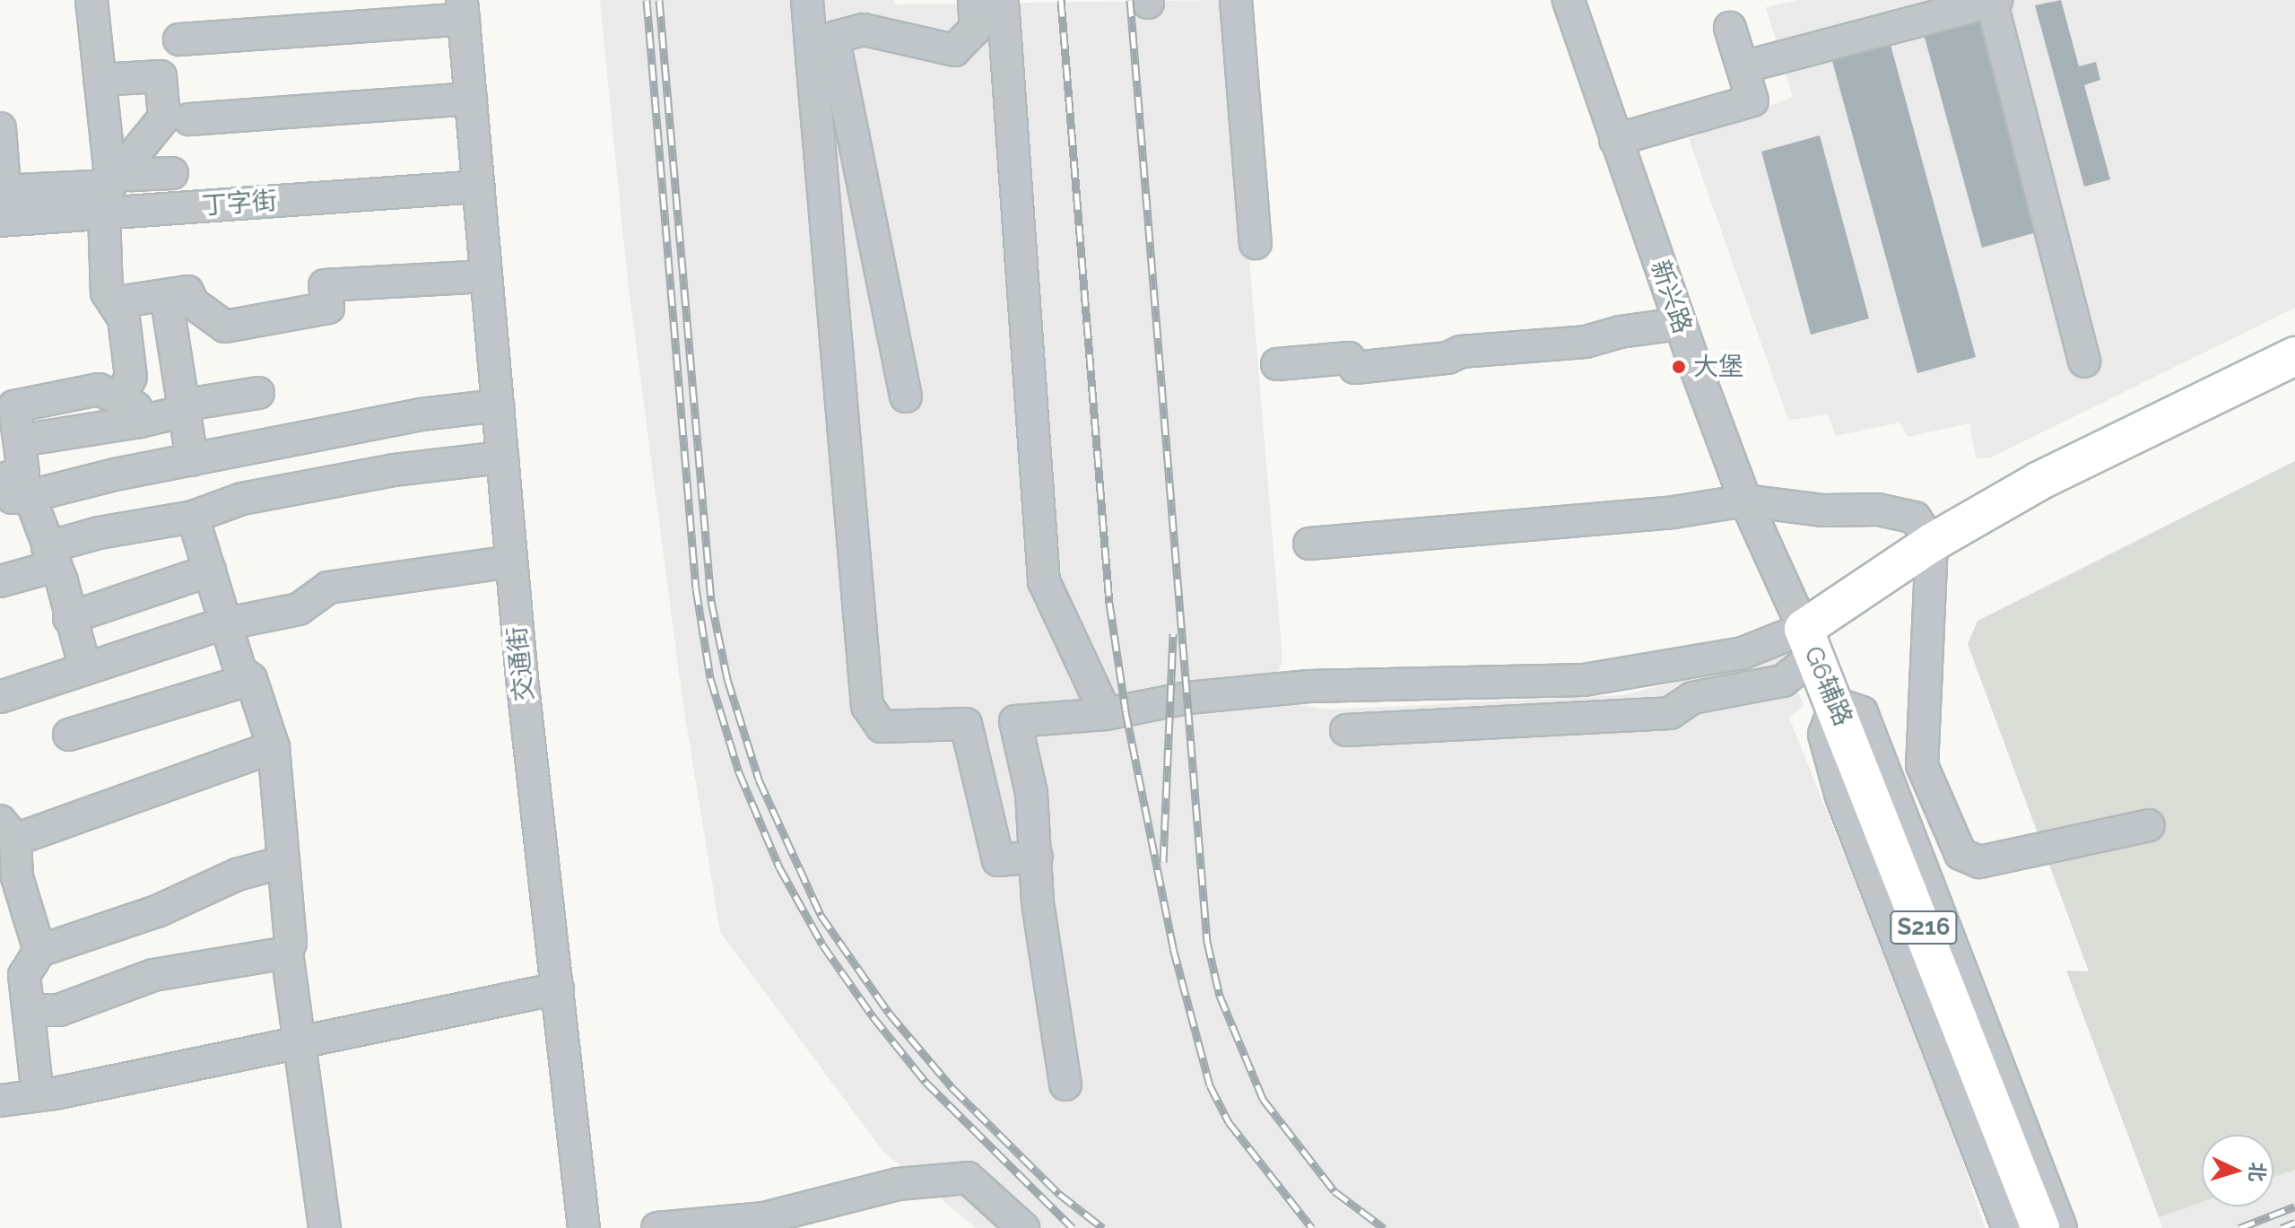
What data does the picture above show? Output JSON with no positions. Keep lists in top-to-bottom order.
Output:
{
  "streets": {
    "main road": ["G6辅路", "S216"],
    "street": ["丁字街", "新兴路", "交通街"]
  },
  "crossings": [
    ["丁字街", "交通街"],
    ["新兴路", "G6辅路"]
  ],
  "places": ["大堡"],
  "north": "right"
}
